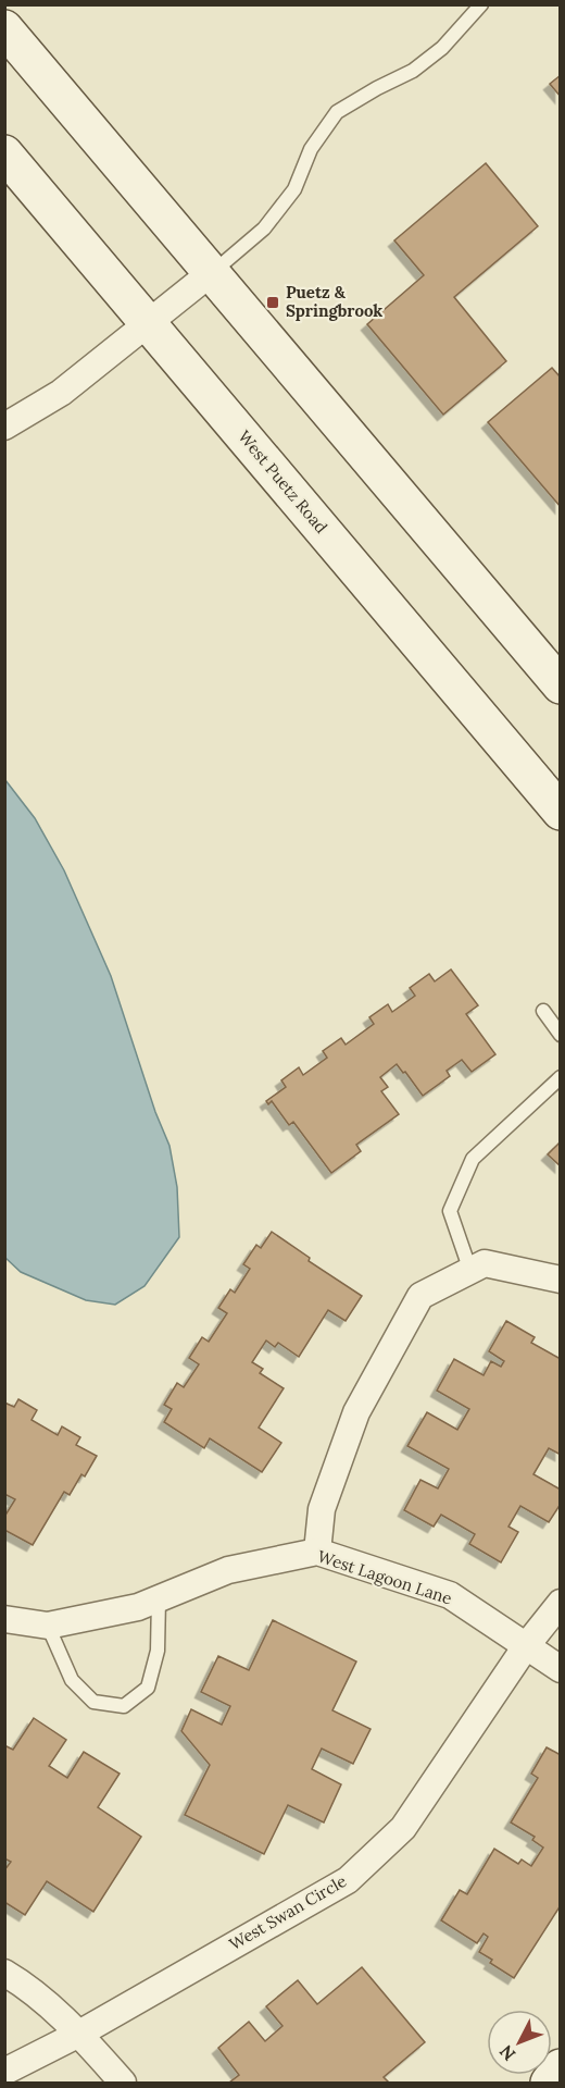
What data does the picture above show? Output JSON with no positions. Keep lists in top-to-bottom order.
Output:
{
  "streets": {
    "street": ["West Puetz Road", "West Lagoon Lane", "West Swan Circle"]
  },
  "crossings": [
    ["West Lagoon Lane", "West Swan Circle"]
  ],
  "places": {
    "transit": ["Puetz & Springbrook"]
  },
  "north": "bottom left"
}
